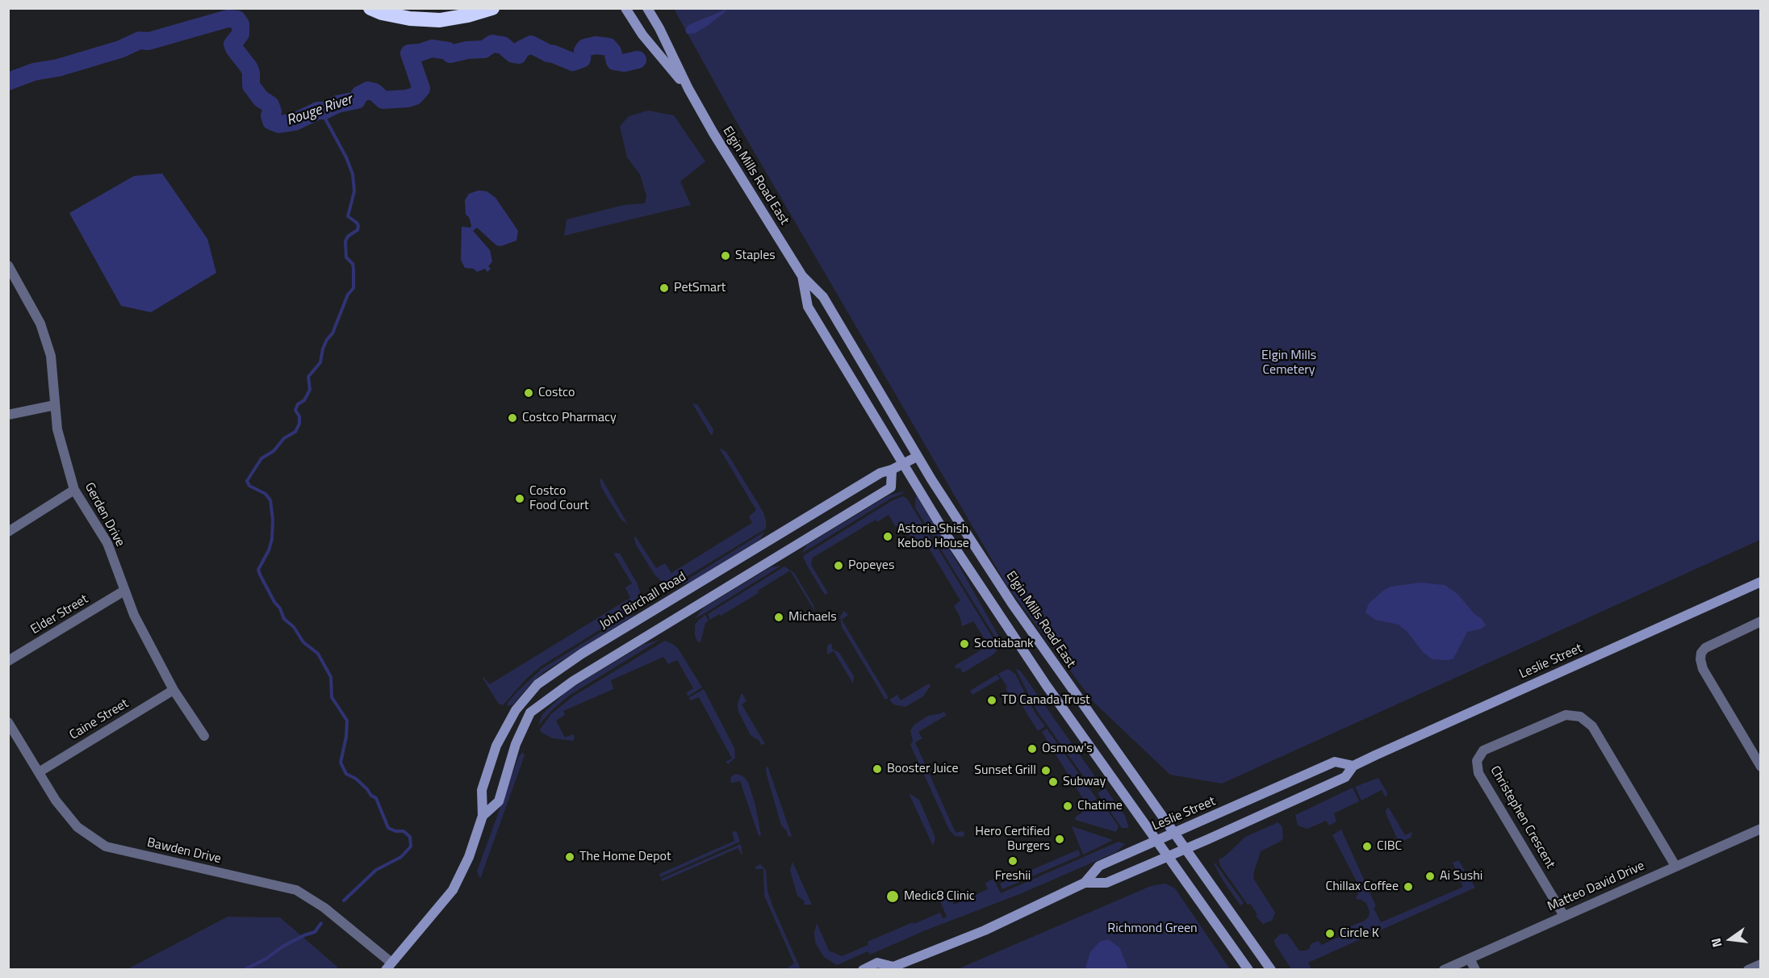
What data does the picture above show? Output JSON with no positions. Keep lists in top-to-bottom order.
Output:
{
  "streets": {
    "main road": ["Elgin Mills Road East", "John Birchall Road", "Leslie Street"],
    "street": [
      "Gerden Drive",
      "Elder Street",
      "Caine Street",
      "Christephen Crescent",
      "Bawden Drive",
      "Matteo David Drive"
    ]
  },
  "crossings": [
    ["Elgin Mills Road East", "John Birchall Road"],
    ["Elgin Mills Road East", "Leslie Street"],
    ["Gerden Drive", "Elder Street"],
    ["Gerden Drive", "Caine Street"],
    ["John Birchall Road", "Bawden Drive"],
    ["Caine Street", "Bawden Drive"],
    ["Christephen Crescent", "Matteo David Drive"]
  ],
  "water": ["Rouge River"],
  "parks": ["Elgin Mills Cemetery", "Richmond Green"],
  "places": [
    "Staples",
    "PetSmart",
    "Costco",
    "Costco Pharmacy",
    "Costco Food Court",
    "Astoria Shish Kebob House",
    "Popeyes",
    "Michaels",
    "Scotiabank",
    "TD Canada Trust",
    "Osmow's",
    "Booster Juice",
    "Sunset Grill",
    "Subway",
    "Chatime",
    "Hero Certified Burgers",
    "CIBC",
    "The Home Depot",
    "Freshii",
    "Ai Sushi",
    "Chillax Coffee",
    "Medic8 Clinic",
    "Circle K"
  ],
  "north": "left"
}
